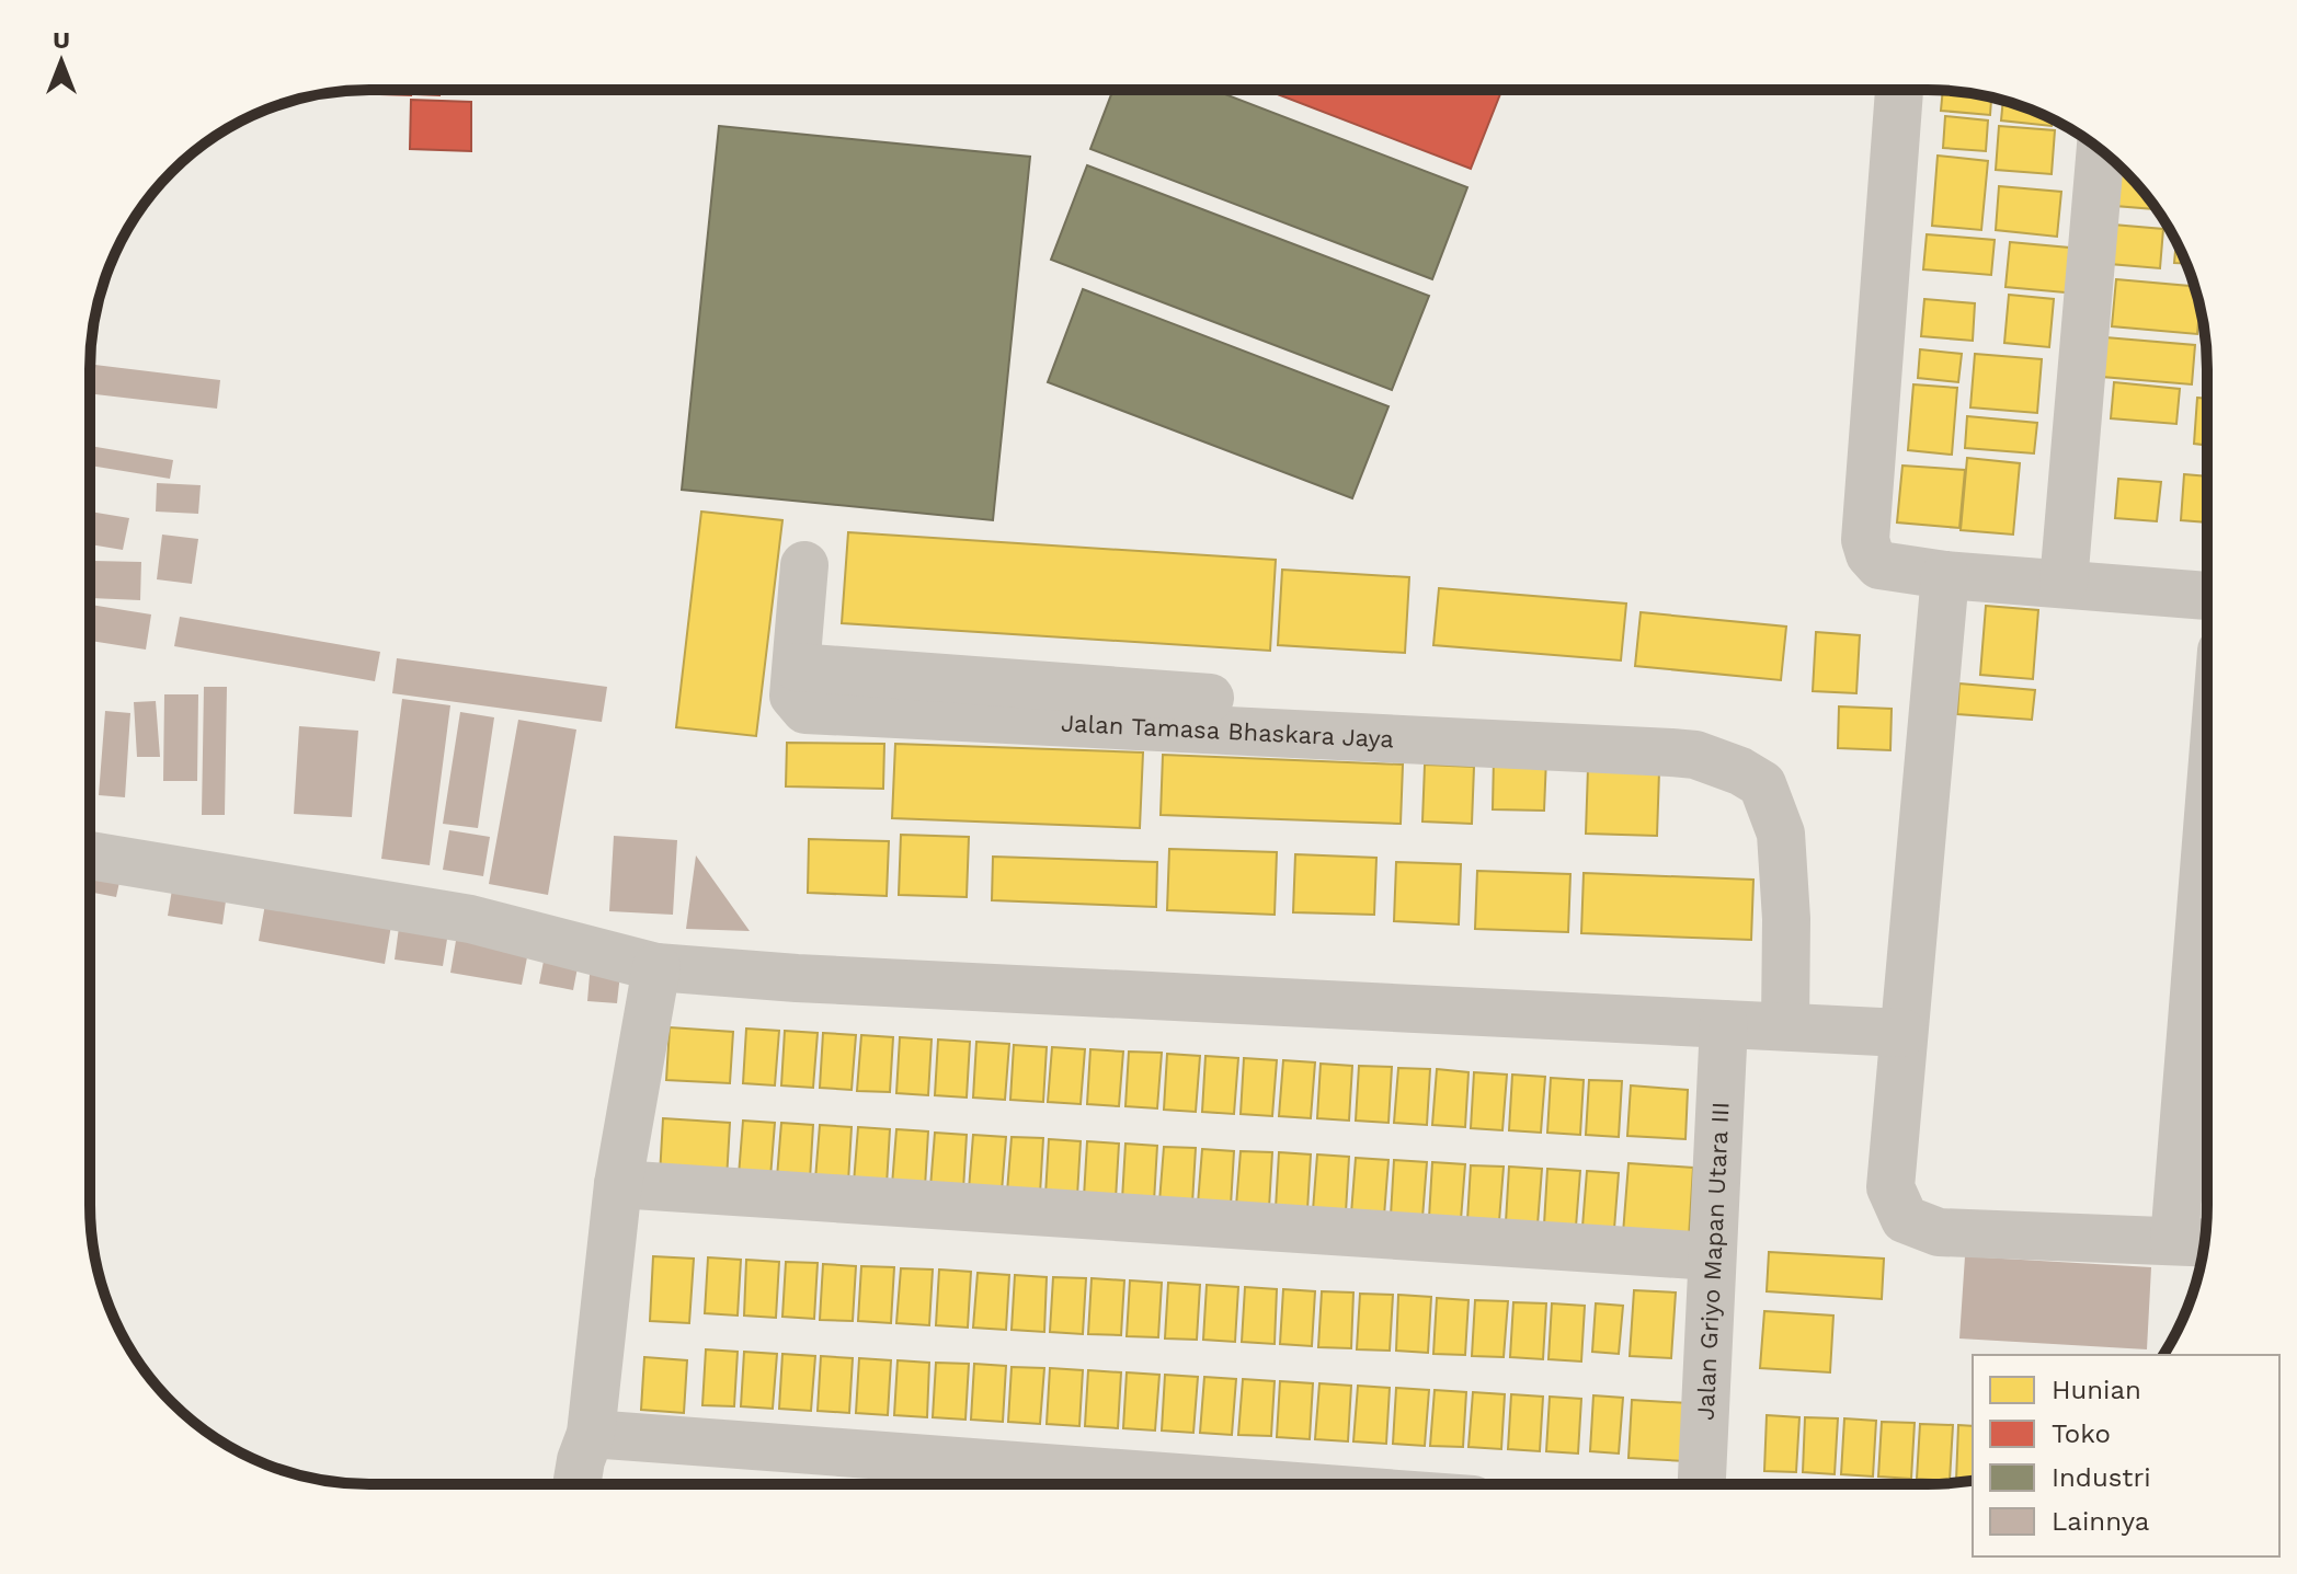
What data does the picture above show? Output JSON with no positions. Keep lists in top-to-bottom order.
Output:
{
  "streets": {
    "street": ["Jalan Tamasa Bhaskara Jaya", "Jalan Griyo Mapan Utara III"]
  },
  "legend": [
    "Hunian",
    "Toko",
    "Industri",
    "Lainnya"
  ],
  "north": "top"
}
